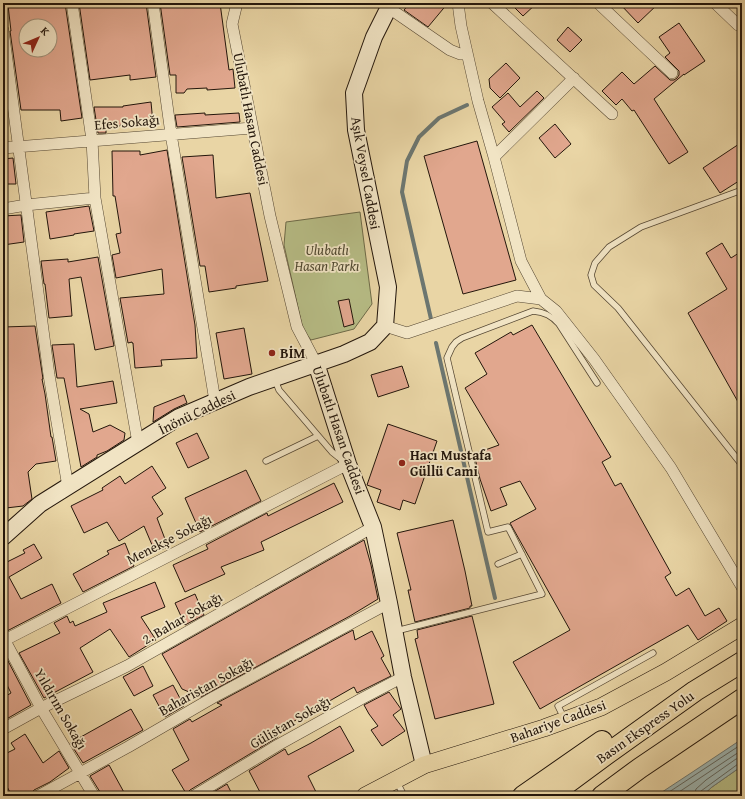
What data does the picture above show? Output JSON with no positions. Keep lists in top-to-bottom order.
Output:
{
  "streets": {
    "highway": ["Basın Ekspress Yolu"],
    "main road": [
      "Ulubatlı Hasan Caddesi",
      "Aşık Veysel Caddesi",
      "İnönü Caddesi",
      "Bahariye Caddesi"
    ],
    "street": [
      "Efes Sokağı",
      "Menekşe Sokağı",
      "2. Bahar Sokağı",
      "Baharistan Sokağı",
      "Yıldırım Sokağı",
      "Gülistan Sokağı"
    ]
  },
  "crossings": [
    ["Ulubatlı Hasan Caddesi", "Efes Sokağı"],
    ["Ulubatlı Hasan Caddesi", "İnönü Caddesi"],
    ["Ulubatlı Hasan Caddesi", "Menekşe Sokağı"],
    ["Ulubatlı Hasan Caddesi", "2. Bahar Sokağı"],
    ["Ulubatlı Hasan Caddesi", "Baharistan Sokağı"],
    ["Ulubatlı Hasan Caddesi", "Bahariye Caddesi"],
    ["Ulubatlı Hasan Caddesi", "Gülistan Sokağı"],
    ["Aşık Veysel Caddesi", "İnönü Caddesi"],
    ["Menekşe Sokağı", "Yıldırım Sokağı"],
    ["2. Bahar Sokağı", "Yıldırım Sokağı"],
    ["Baharistan Sokağı", "Yıldırım Sokağı"]
  ],
  "parks": ["Ulubatlı Hasan Parkı"],
  "places": ["BİM", "Hacı Mustafa Güllü Cami"],
  "north": "top right"
}
